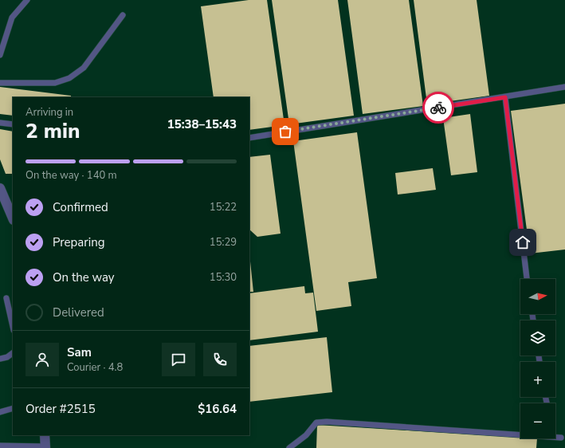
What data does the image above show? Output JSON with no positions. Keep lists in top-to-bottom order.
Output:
{
  "north": "right",
  "page": {
    "heading": ["2 min", "Arriving in", "15:38–15:43"],
    "panel": [
      "Sam",
      "Courier · 4.8",
      "Order #2515",
      "$16.64"
    ],
    "bar": "On the way · 140 m",
    "list": [
      ["Confirmed", "15:22"],
      ["Preparing", "15:29"],
      ["On the way", "15:30"],
      "Delivered"
    ],
    "map_buttons": ["+", "−"]
  }
}
